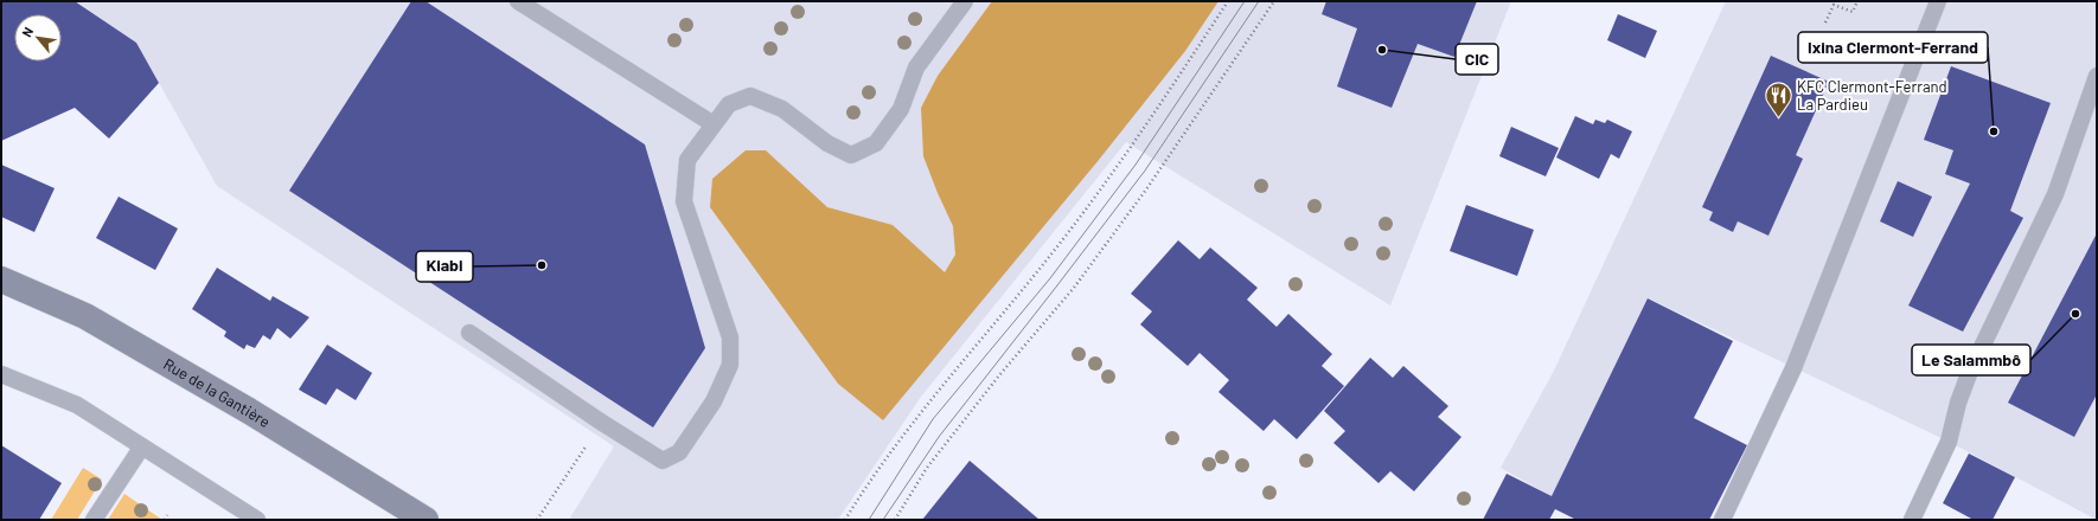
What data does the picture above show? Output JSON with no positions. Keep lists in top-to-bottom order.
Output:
{
  "streets": {
    "main road": ["Rue de la Gantière"]
  },
  "places": {
    "other": [
      "CIC",
      "Ixina Clermont-Ferrand",
      "Kiabi",
      "Le Salammbô"
    ],
    "restaurant": ["KFC Clermont-Ferrand La Pardieu"]
  },
  "north": "top left"
}
